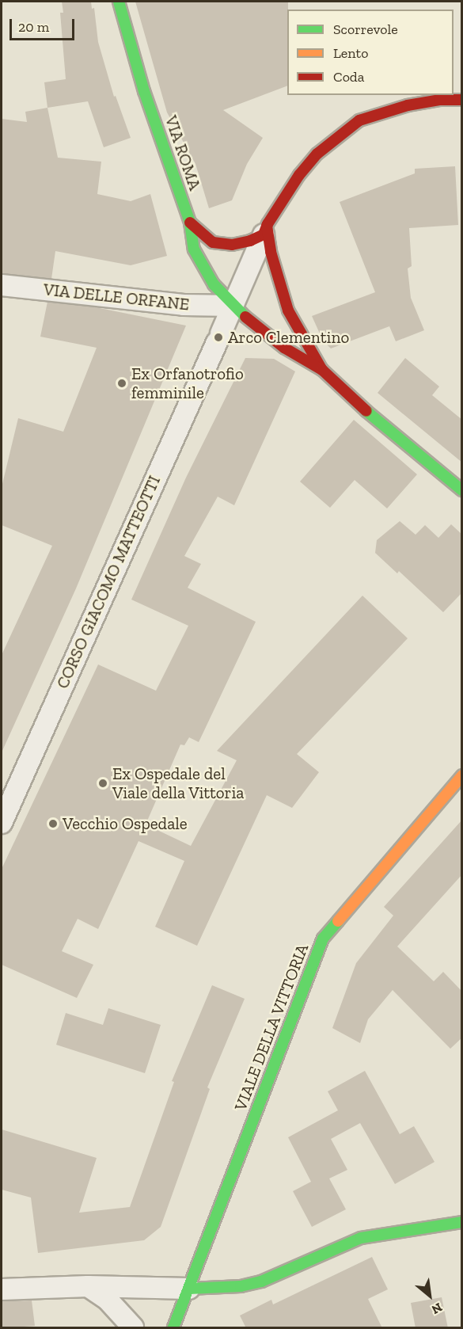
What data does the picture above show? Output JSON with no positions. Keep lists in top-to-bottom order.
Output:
{
  "streets": {
    "main road": ["VIA ROMA", "VIALE DELLA VITTORIA"],
    "street": ["VIA DELLE ORFANE", "CORSO GIACOMO MATTEOTTI"]
  },
  "crossings": [
    ["VIA ROMA", "VIA DELLE ORFANE"],
    ["VIA ROMA", "CORSO GIACOMO MATTEOTTI"],
    ["VIA DELLE ORFANE", "CORSO GIACOMO MATTEOTTI"]
  ],
  "places": [
    "Arco Clementino",
    "Ex Orfanotrofio femminile",
    "Ex Ospedale del Viale della Vittoria",
    "Vecchio Ospedale"
  ],
  "legend": ["Scorrevole", "Lento", "Coda"],
  "scale_bar": "20 m",
  "north": "bottom right"
}
